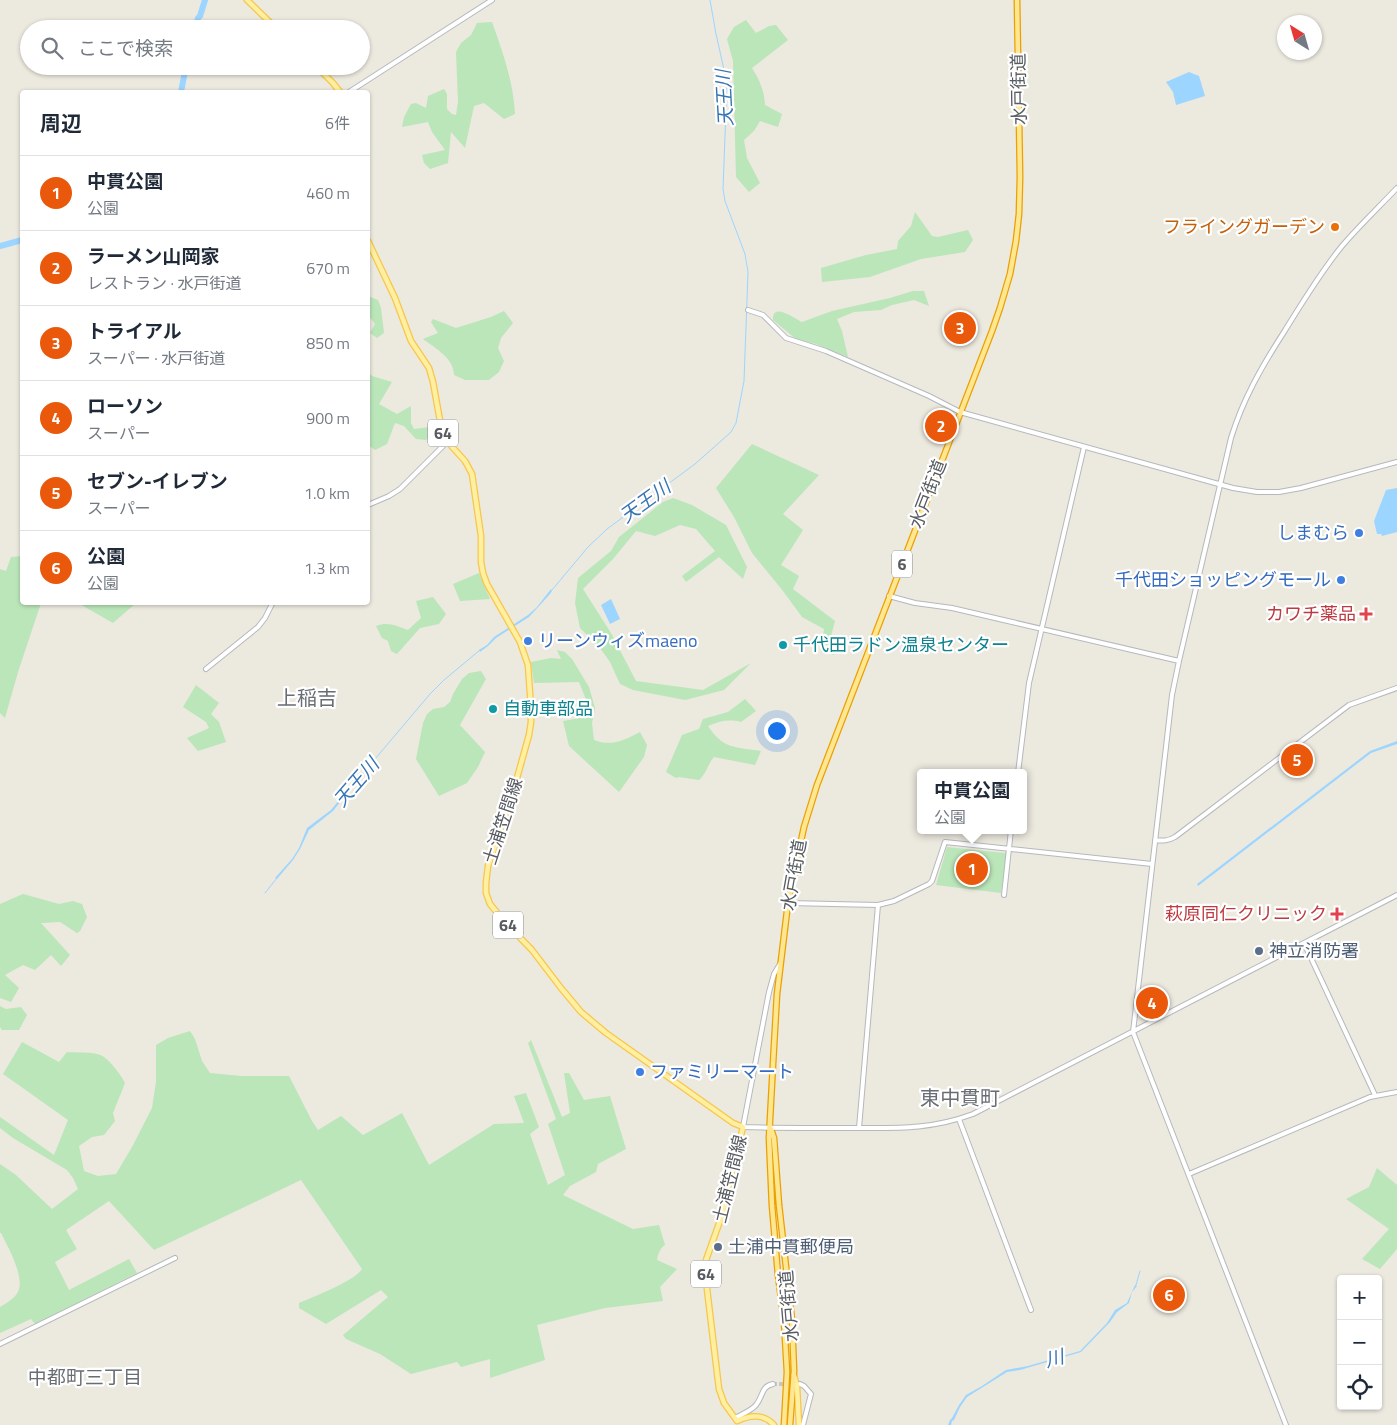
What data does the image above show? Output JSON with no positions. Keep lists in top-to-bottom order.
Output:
{
  "streets": {
    "highway": ["水戸街道", "6"],
    "main road": ["64", "土浦笠間線"]
  },
  "districts": ["上稲吉", "東中貫町", "中都町三丁目"],
  "water": ["天王川", "川"],
  "places": {
    "other": [
      "フライングガーデン",
      "しまむら",
      "千代田ショッピングモール",
      "リーンウィズmaeno",
      "千代田ラドン温泉センター",
      "自動車部品",
      "神立消防署",
      "ファミリーマート",
      "土浦中貫郵便局"
    ],
    "health": ["カワチ薬品", "萩原同仁クリニック"]
  },
  "north": "top left",
  "page": {
    "search": "ここで検索",
    "heading": ["周辺", "6件"],
    "list": [
      {
        "mark": "1",
        "name": "中貫公園",
        "note": "公園",
        "value": "460 m"
      },
      {
        "mark": "2",
        "name": "ラーメン山岡家",
        "note": "レストラン · 水戸街道",
        "value": "670 m"
      },
      {
        "mark": "3",
        "name": "トライアル",
        "note": "スーパー · 水戸街道",
        "value": "850 m"
      },
      {
        "mark": "4",
        "name": "ローソン",
        "note": "スーパー",
        "value": "900 m"
      },
      {
        "mark": "5",
        "name": "セブン-イレブン",
        "note": "スーパー",
        "value": "1.0 km"
      },
      {
        "mark": "6",
        "name": "公園",
        "note": "公園",
        "value": "1.3 km"
      }
    ],
    "pins": [
      "3",
      "2",
      "5",
      "1",
      "4",
      "6"
    ],
    "popup": ["中貫公園", "公園"],
    "map_buttons": ["+", "−"]
  }
}
